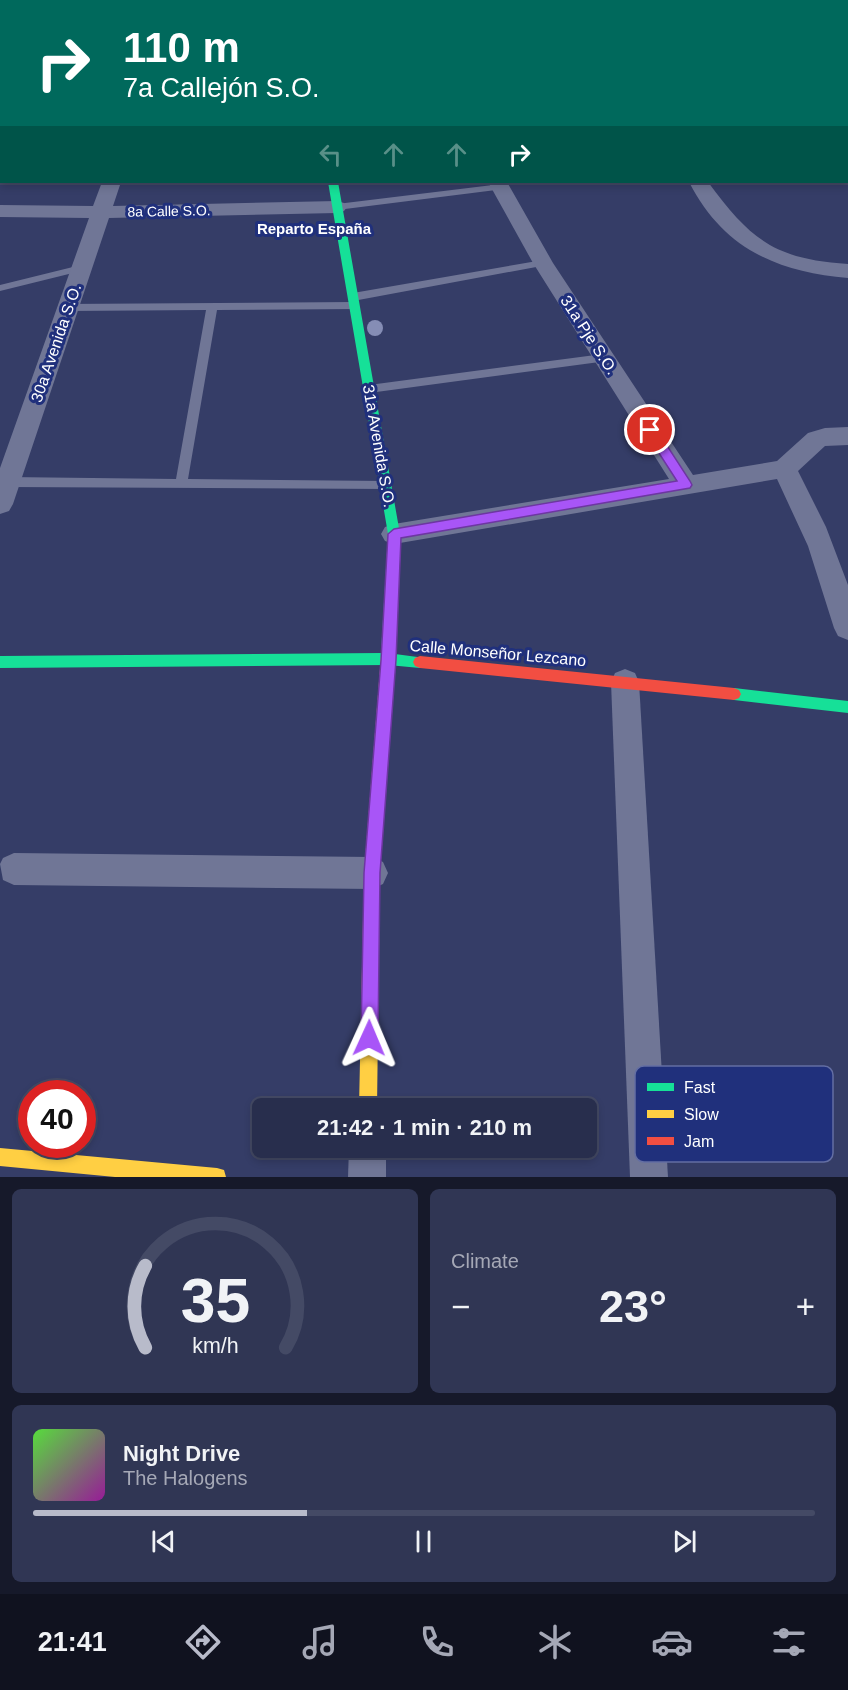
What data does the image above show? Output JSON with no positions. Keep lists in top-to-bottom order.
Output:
{
  "streets": {
    "street": [
      "8a Calle S.O.",
      "31a Pje S.O.",
      "30a Avenida S.O.",
      "31a Avenida S.O.",
      "Calle Monseñor Lezcano"
    ]
  },
  "crossings": [
    ["8a Calle S.O.", "30a Avenida S.O."],
    ["8a Calle S.O.", "31a Avenida S.O."],
    ["31a Avenida S.O.", "Calle Monseñor Lezcano"]
  ],
  "districts": ["Reparto España"],
  "legend": ["Fast", "Slow", "Jam"],
  "page": {
    "turn": ["110 m", "7a Callejón S.O."],
    "limit": "40",
    "trip": "21:42 · 1 min · 210 m",
    "tile": "Climate",
    "heat": ["−", "23°", "+"],
    "song": ["Night Drive", "The Halogens"],
    "tabs": "21:41",
    "gauge": ["35", "km/h"]
  }
}
